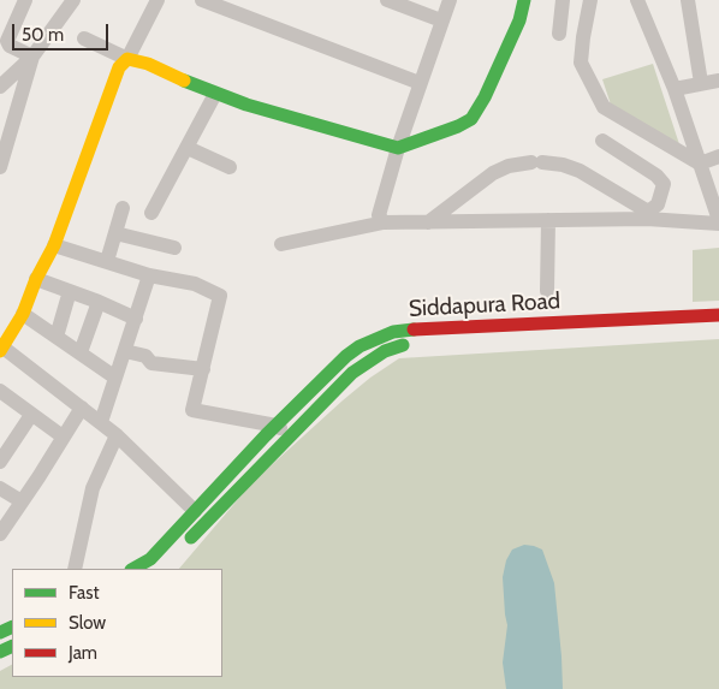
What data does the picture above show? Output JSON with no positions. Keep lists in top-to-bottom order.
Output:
{
  "streets": {
    "main road": ["Siddapura Road"]
  },
  "legend": ["Fast", "Slow", "Jam"],
  "scale_bar": "50 m"
}
